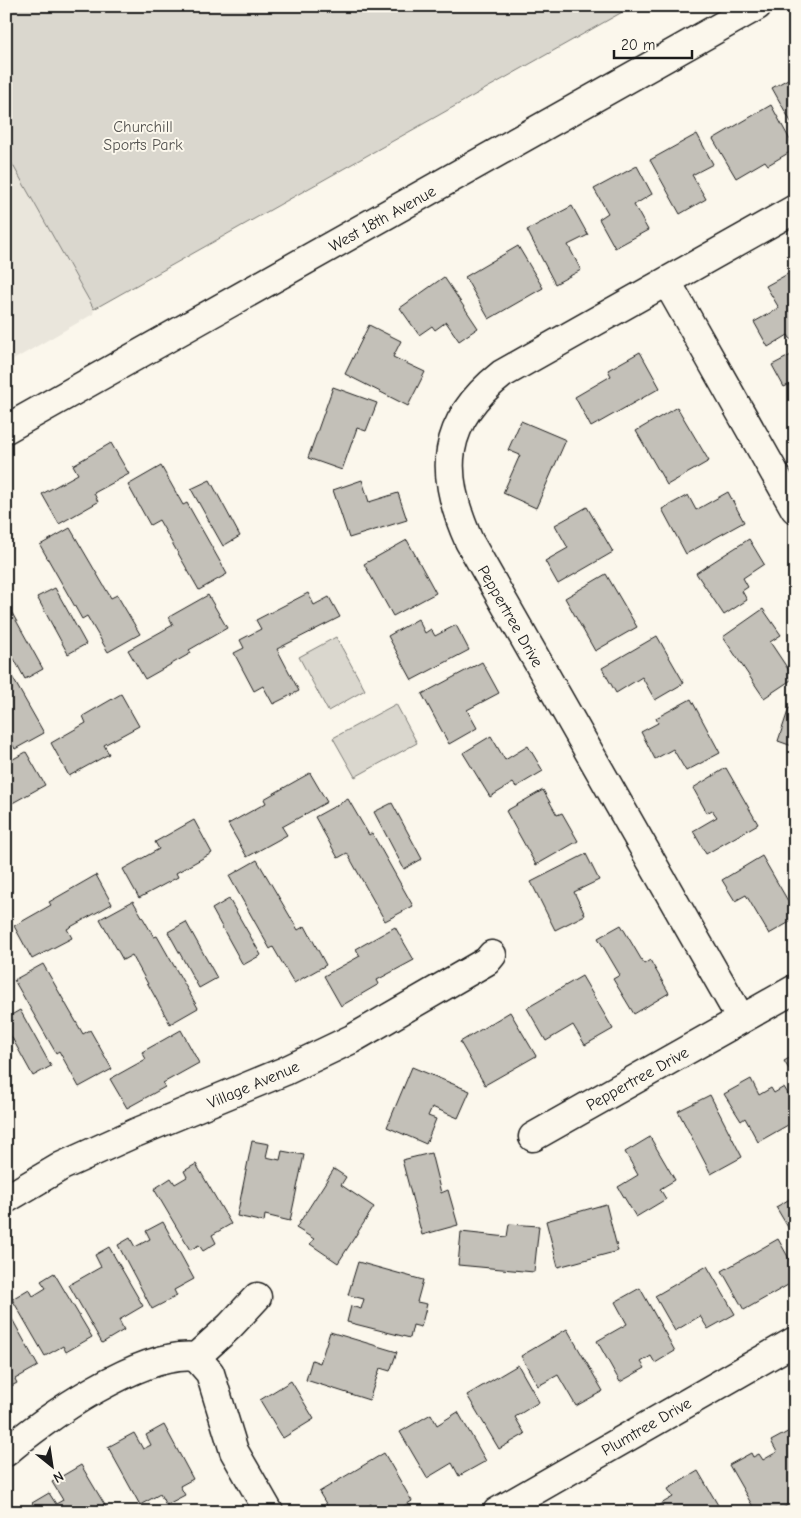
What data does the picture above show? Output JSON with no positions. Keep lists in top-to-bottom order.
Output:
{
  "streets": {
    "street": [
      "West 18th Avenue",
      "Peppertree Drive",
      "Village Avenue",
      "Plumtree Drive"
    ]
  },
  "parks": ["Churchill Sports Park"],
  "scale_bar": "20 m",
  "north": "bottom right"
}
